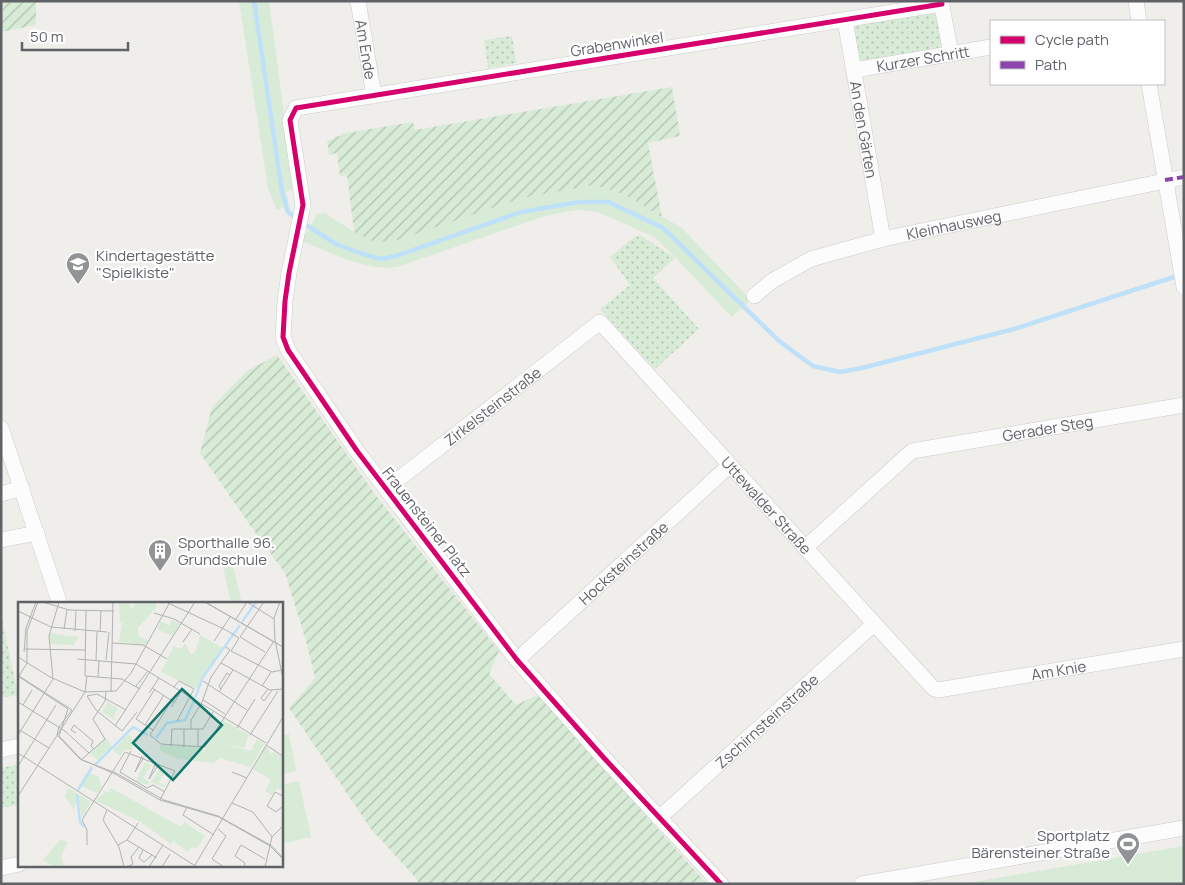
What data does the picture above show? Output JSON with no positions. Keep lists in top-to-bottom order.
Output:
{
  "streets": {
    "street": [
      "Grabenwinkel",
      "Am Ende",
      "Kurzer Schritt",
      "An den Gärten",
      "Kleinhausweg",
      "Zirkelsteinstraße",
      "Gerader Steg",
      "Uttewalder Straße",
      "Frauensteiner Platz",
      "Hocksteinstraße",
      "Am Knie",
      "Zschirnsteinstraße"
    ]
  },
  "crossings": [
    ["Grabenwinkel", "Am Ende"],
    ["Grabenwinkel", "An den Gärten"],
    ["Grabenwinkel", "Frauensteiner Platz"],
    ["Kurzer Schritt", "An den Gärten"],
    ["An den Gärten", "Kleinhausweg"],
    ["Zirkelsteinstraße", "Uttewalder Straße"],
    ["Zirkelsteinstraße", "Frauensteiner Platz"],
    ["Gerader Steg", "Uttewalder Straße"],
    ["Uttewalder Straße", "Hocksteinstraße"],
    ["Uttewalder Straße", "Am Knie"],
    ["Uttewalder Straße", "Zschirnsteinstraße"],
    ["Frauensteiner Platz", "Hocksteinstraße"],
    ["Frauensteiner Platz", "Zschirnsteinstraße"]
  ],
  "places": {
    "school or university": ["Kindertagestätte \"Spielkiste\""],
    "building": ["Sporthalle 96. Grundschule"],
    "sports": ["Sportplatz Bärensteiner Straße"]
  },
  "legend": ["Cycle path", "Path"],
  "scale_bar": "50 m"
}
